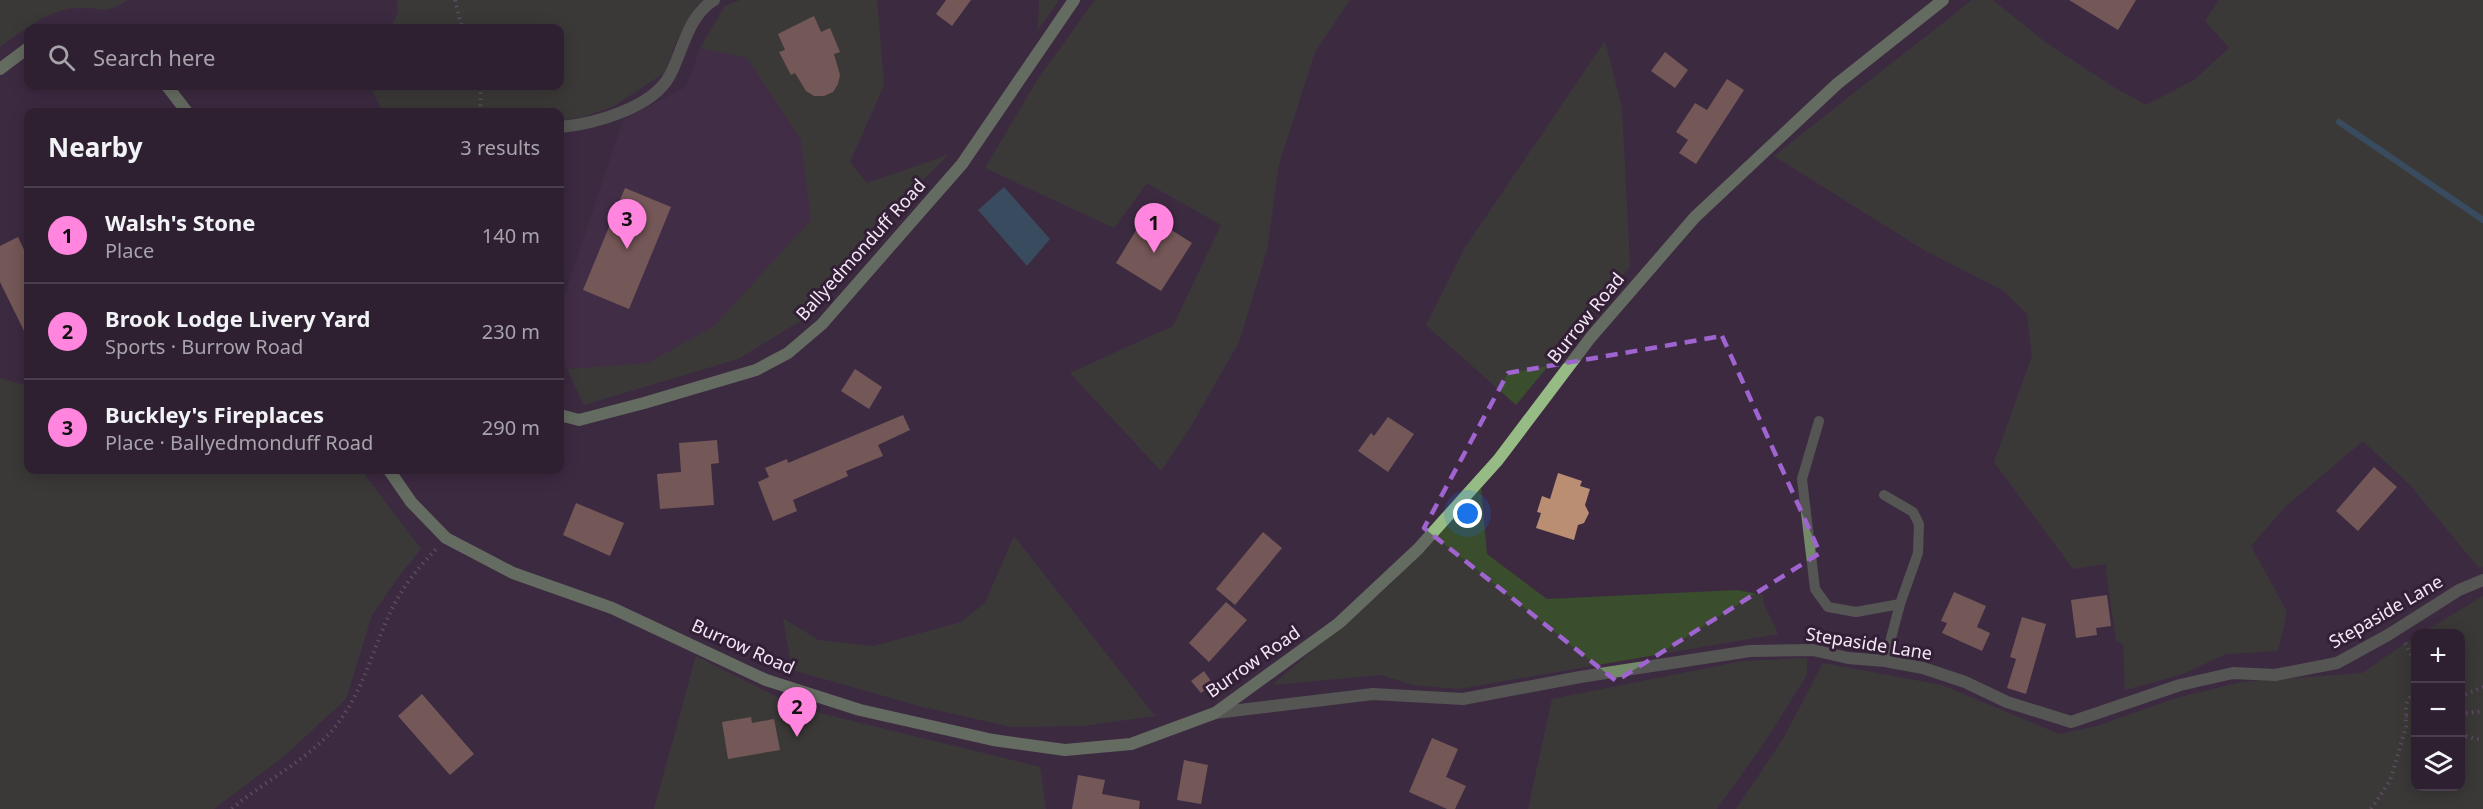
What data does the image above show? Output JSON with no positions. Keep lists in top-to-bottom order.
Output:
{
  "streets": {
    "street": ["Ballyedmonduff Road", "Burrow Road", "Stepaside Lane"]
  },
  "crossings": [
    ["Burrow Road", "Stepaside Lane"]
  ],
  "page": {
    "search": "Search here",
    "heading": ["Nearby", "3 results"],
    "list": [
      {
        "mark": "1",
        "name": "Walsh's Stone",
        "note": "Place",
        "value": "140 m"
      },
      {
        "mark": "2",
        "name": "Brook Lodge Livery Yard",
        "note": "Sports · Burrow Road",
        "value": "230 m"
      },
      {
        "mark": "3",
        "name": "Buckley's Fireplaces",
        "note": "Place · Ballyedmonduff Road",
        "value": "290 m"
      }
    ],
    "pins": ["3", "1", "2"],
    "map_buttons": ["+", "−"]
  }
}
